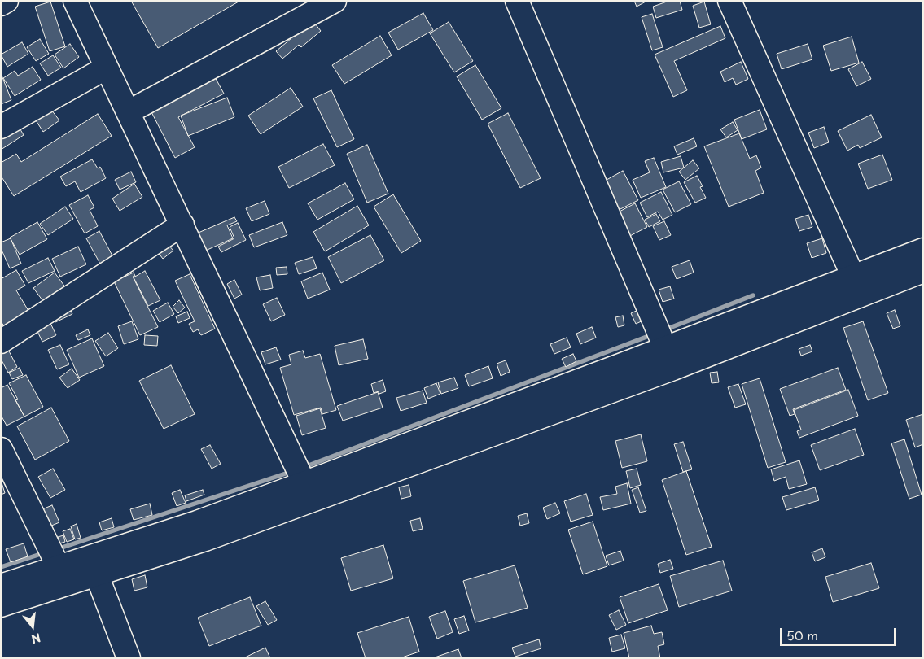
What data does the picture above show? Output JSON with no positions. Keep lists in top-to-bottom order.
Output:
{
  "scale_bar": "50 m",
  "north": "bottom"
}
